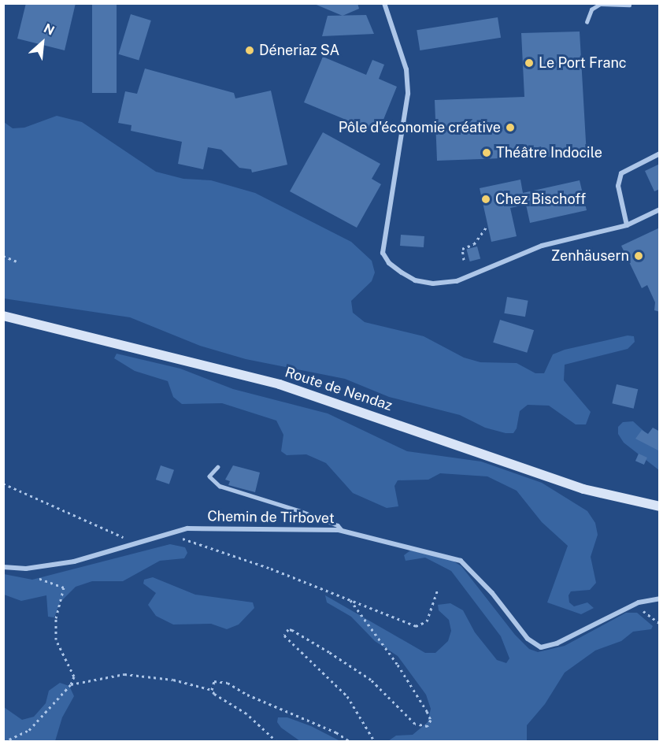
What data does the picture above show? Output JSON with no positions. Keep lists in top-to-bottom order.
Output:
{
  "streets": {
    "main road": ["Route de Nendaz"],
    "street": ["Chemin de Tirbovet"]
  },
  "places": [
    "Déneriaz SA",
    "Le Port Franc",
    "Pôle d'économie créative",
    "Théâtre Indocile",
    "Chez Bischoff",
    "Zenhäusern"
  ],
  "north": "top right"
}
